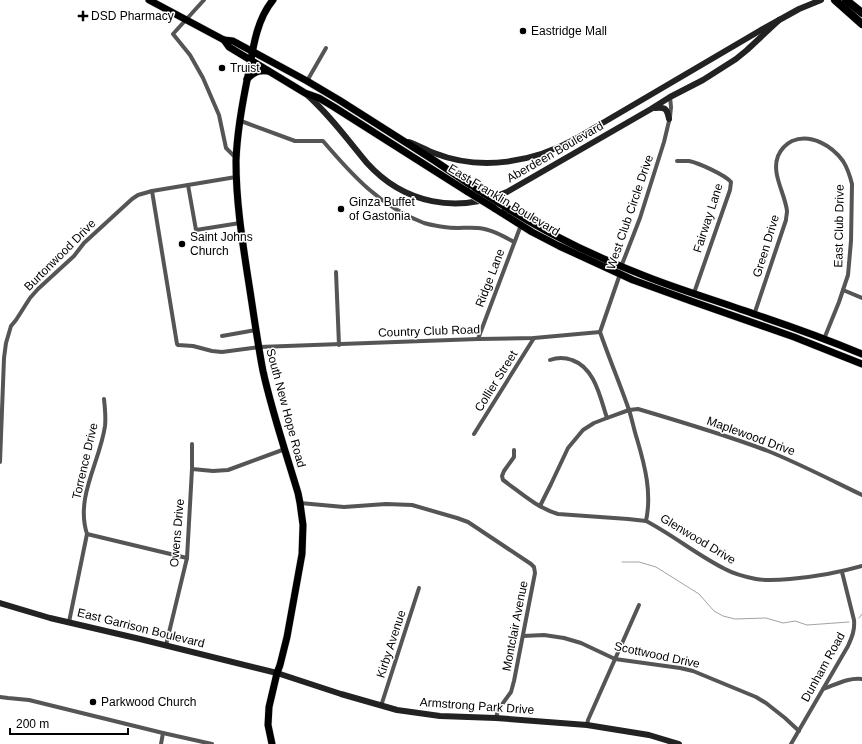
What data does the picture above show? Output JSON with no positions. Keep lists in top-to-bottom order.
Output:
{
  "streets": {
    "main road": [
      "Aberdeen Boulevard",
      "East Franklin Boulevard",
      "South New Hope Road",
      "East Garrison Boulevard",
      "Armstrong Park Drive"
    ],
    "street": [
      "West Club Circle Drive",
      "Fairway Lane",
      "East Club Drive",
      "Green Drive",
      "Burtonwood Drive",
      "Ridge Lane",
      "Country Club Road",
      "Collier Street",
      "Maplewood Drive",
      "Torrence Drive",
      "Owens Drive",
      "Glenwood Drive",
      "Montclair Avenue",
      "Kirby Avenue",
      "Scottwood Drive",
      "Dunham Road"
    ]
  },
  "crossings": [
    ["Aberdeen Boulevard", "East Franklin Boulevard"],
    ["Aberdeen Boulevard", "West Club Circle Drive"],
    ["East Franklin Boulevard", "West Club Circle Drive"],
    ["East Franklin Boulevard", "Fairway Lane"],
    ["East Franklin Boulevard", "East Club Drive"],
    ["East Franklin Boulevard", "Green Drive"],
    ["East Franklin Boulevard", "Ridge Lane"],
    ["East Franklin Boulevard", "South New Hope Road"],
    ["West Club Circle Drive", "Country Club Road"],
    ["West Club Circle Drive", "Glenwood Drive"],
    ["East Club Drive", "Green Drive"],
    ["Burtonwood Drive", "Country Club Road"],
    ["Burtonwood Drive", "South New Hope Road"],
    ["Ridge Lane", "Country Club Road"],
    ["Country Club Road", "Collier Street"],
    ["Country Club Road", "South New Hope Road"],
    ["Country Club Road", "Glenwood Drive"],
    ["South New Hope Road", "Montclair Avenue"],
    ["South New Hope Road", "East Garrison Boulevard"],
    ["South New Hope Road", "Armstrong Park Drive"],
    ["Maplewood Drive", "Glenwood Drive"],
    ["Torrence Drive", "East Garrison Boulevard"],
    ["Owens Drive", "East Garrison Boulevard"],
    ["Glenwood Drive", "Dunham Road"],
    ["Montclair Avenue", "Scottwood Drive"],
    ["Montclair Avenue", "Armstrong Park Drive"],
    ["East Garrison Boulevard", "Armstrong Park Drive"],
    ["Kirby Avenue", "Armstrong Park Drive"],
    ["Scottwood Drive", "Dunham Road"]
  ],
  "places": {
    "health": ["DSD Pharmacy"],
    "other": [
      "Eastridge Mall",
      "Truist",
      "Ginza Buffet of Gastonia",
      "Saint Johns Church",
      "Parkwood Church"
    ]
  },
  "scale_bar": "200 m"
}
